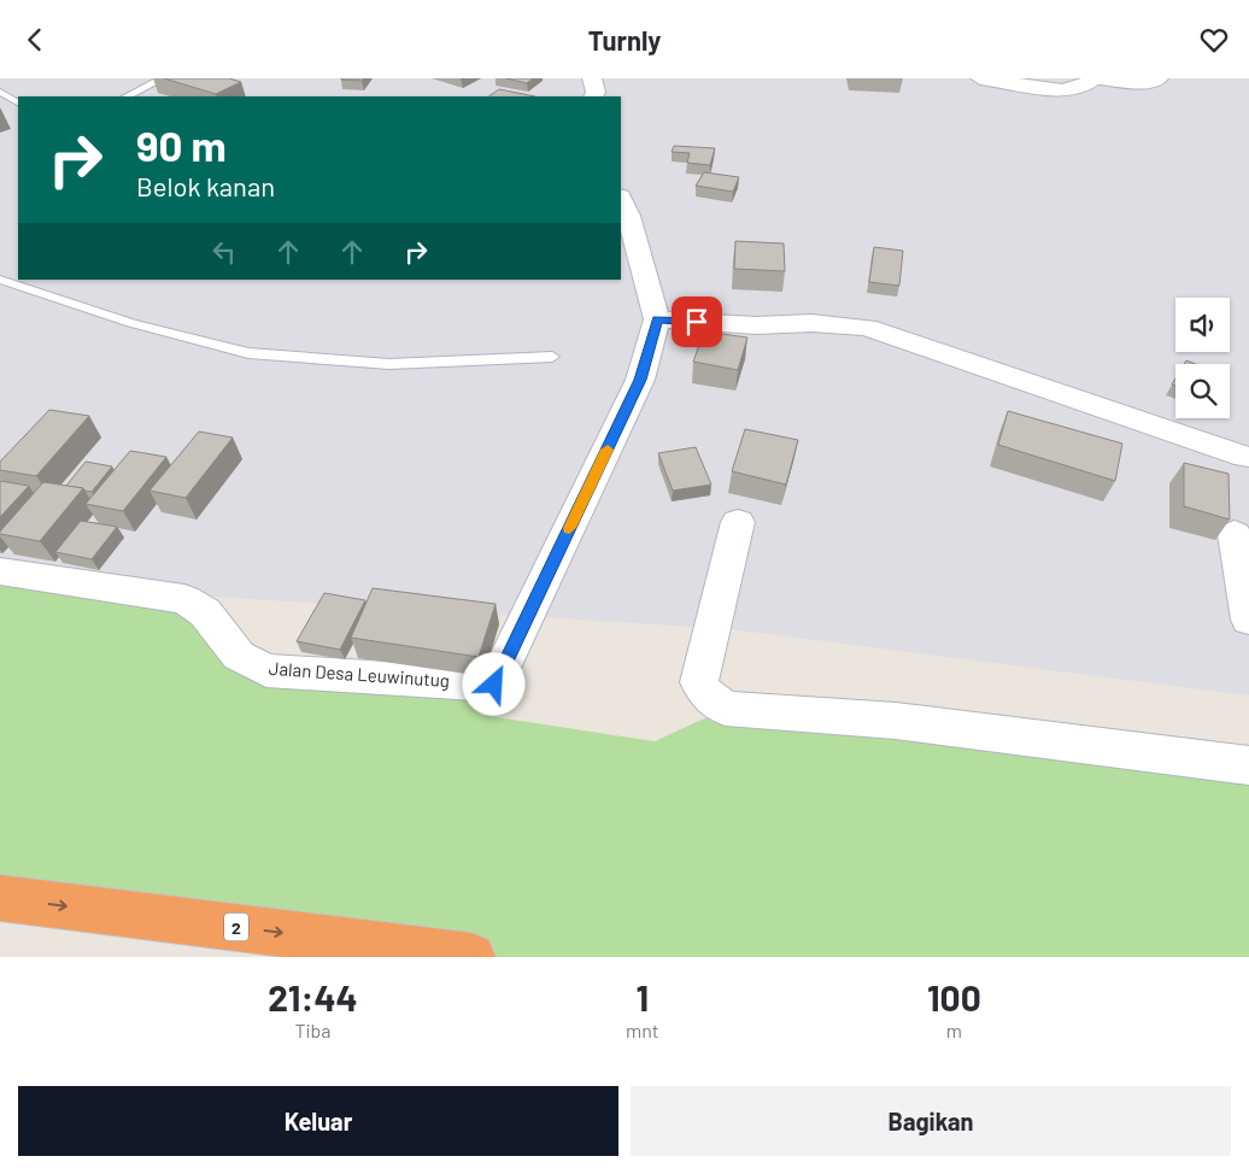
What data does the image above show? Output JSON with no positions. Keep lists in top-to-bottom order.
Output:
{
  "streets": {
    "highway": ["2"],
    "street": ["Jalan Desa Leuwinutug"]
  },
  "page": {
    "header": "Turnly",
    "turn": ["90 m", "Belok kanan"],
    "eta": [
      "21:44",
      "Tiba",
      "1",
      "mnt",
      "100",
      "m"
    ],
    "buttons": ["Keluar", "Bagikan"]
  }
}
